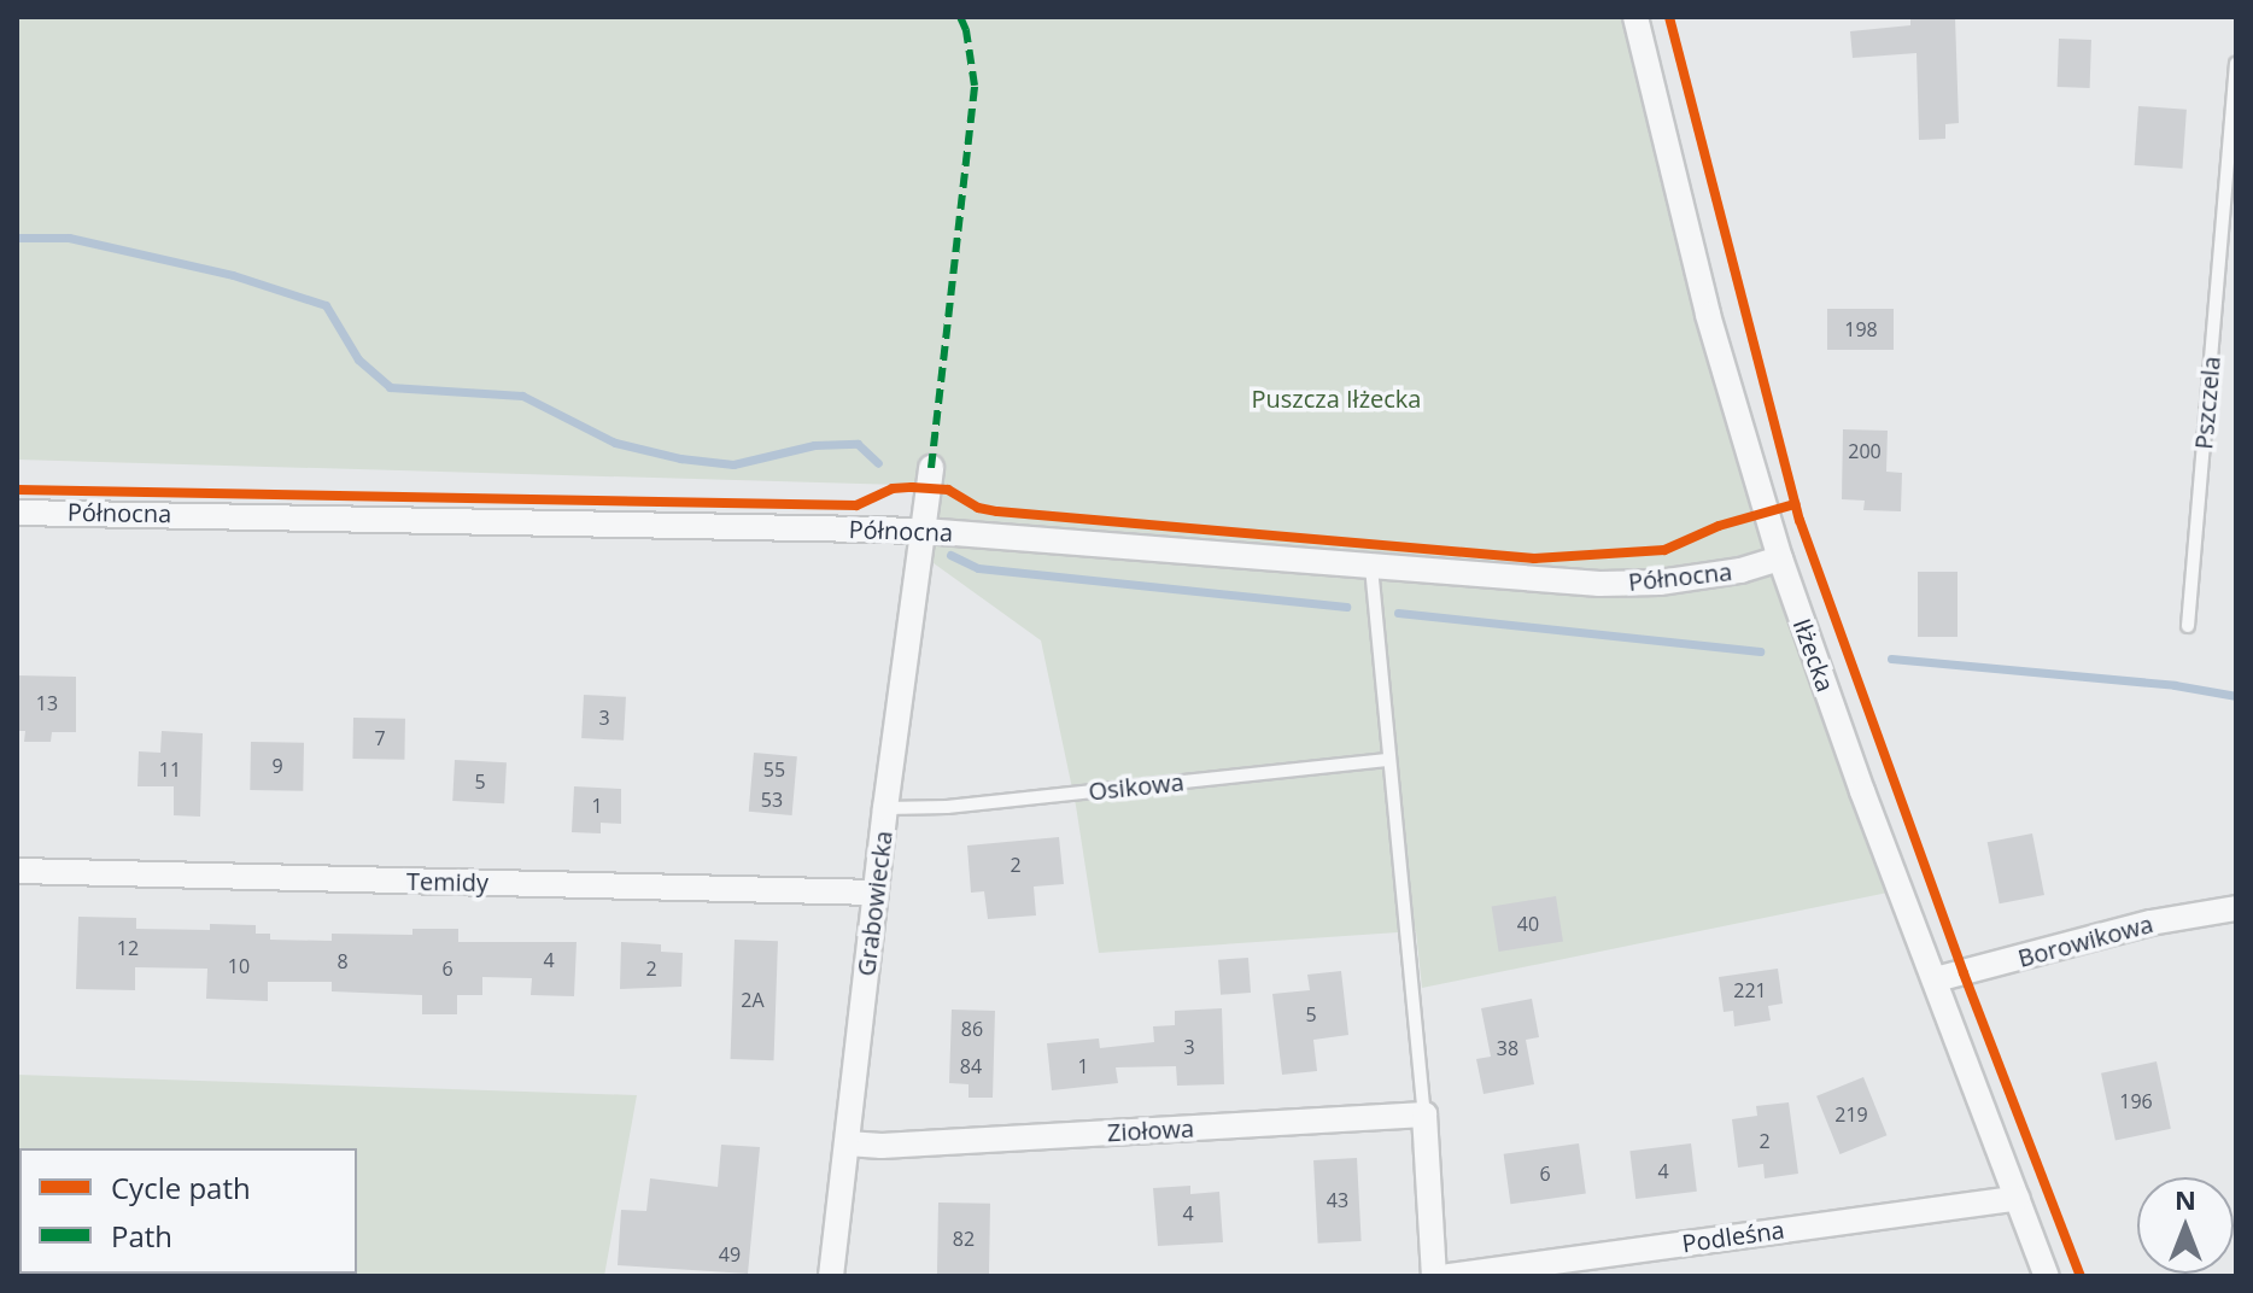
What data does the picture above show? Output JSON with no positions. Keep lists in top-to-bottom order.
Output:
{
  "streets": {
    "street": [
      "Północna",
      "Iłżecka",
      "Temidy",
      "Grabowiecka",
      "Borowikowa",
      "Ziołowa",
      "Podleśna"
    ],
    "lane": ["Pszczela", "Osikowa"]
  },
  "crossings": [
    ["Północna", "Iłżecka"],
    ["Północna", "Grabowiecka"],
    ["Iłżecka", "Borowikowa"],
    ["Iłżecka", "Podleśna"],
    ["Osikowa", "Grabowiecka"],
    ["Temidy", "Grabowiecka"],
    ["Grabowiecka", "Ziołowa"]
  ],
  "parks": ["Puszcza Iłżecka"],
  "house_numbers": [
    "198",
    "200",
    "13",
    "3",
    "7",
    "9",
    "11",
    "55",
    "5",
    "53",
    "1",
    "2",
    "40",
    "12",
    "4",
    "8",
    "10",
    "6",
    "2",
    "221",
    "2A",
    "5",
    "86",
    "3",
    "38",
    "84",
    "1",
    "196",
    "219",
    "2",
    "4",
    "6",
    "43",
    "4",
    "82",
    "49"
  ],
  "legend": ["Cycle path", "Path"],
  "north": "top"
}
